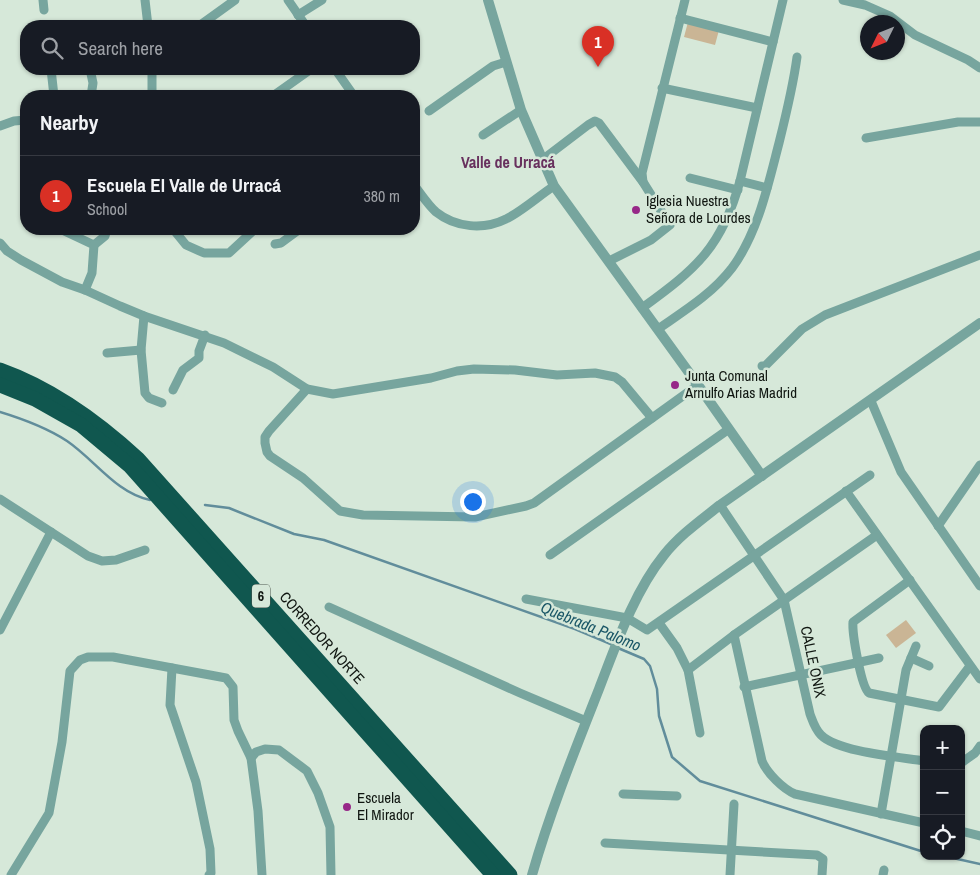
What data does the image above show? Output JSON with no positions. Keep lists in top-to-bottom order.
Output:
{
  "streets": {
    "highway": ["6", "CORREDOR NORTE"],
    "street": ["CALLE ONIX"]
  },
  "districts": ["Valle de Urracá"],
  "water": ["Quebrada Palomo"],
  "places": ["Iglesia Nuestra Señora de Lourdes", "Junta Comunal Arnulfo Arias Madrid", "Escuela El Mirador"],
  "north": "bottom left",
  "page": {
    "search": "Search here",
    "pins": "1",
    "heading": "Nearby",
    "list": [
      {
        "mark": "1",
        "name": "Escuela El Valle de Urracá",
        "note": "School",
        "value": "380 m"
      }
    ],
    "map_buttons": ["+", "−"]
  }
}
